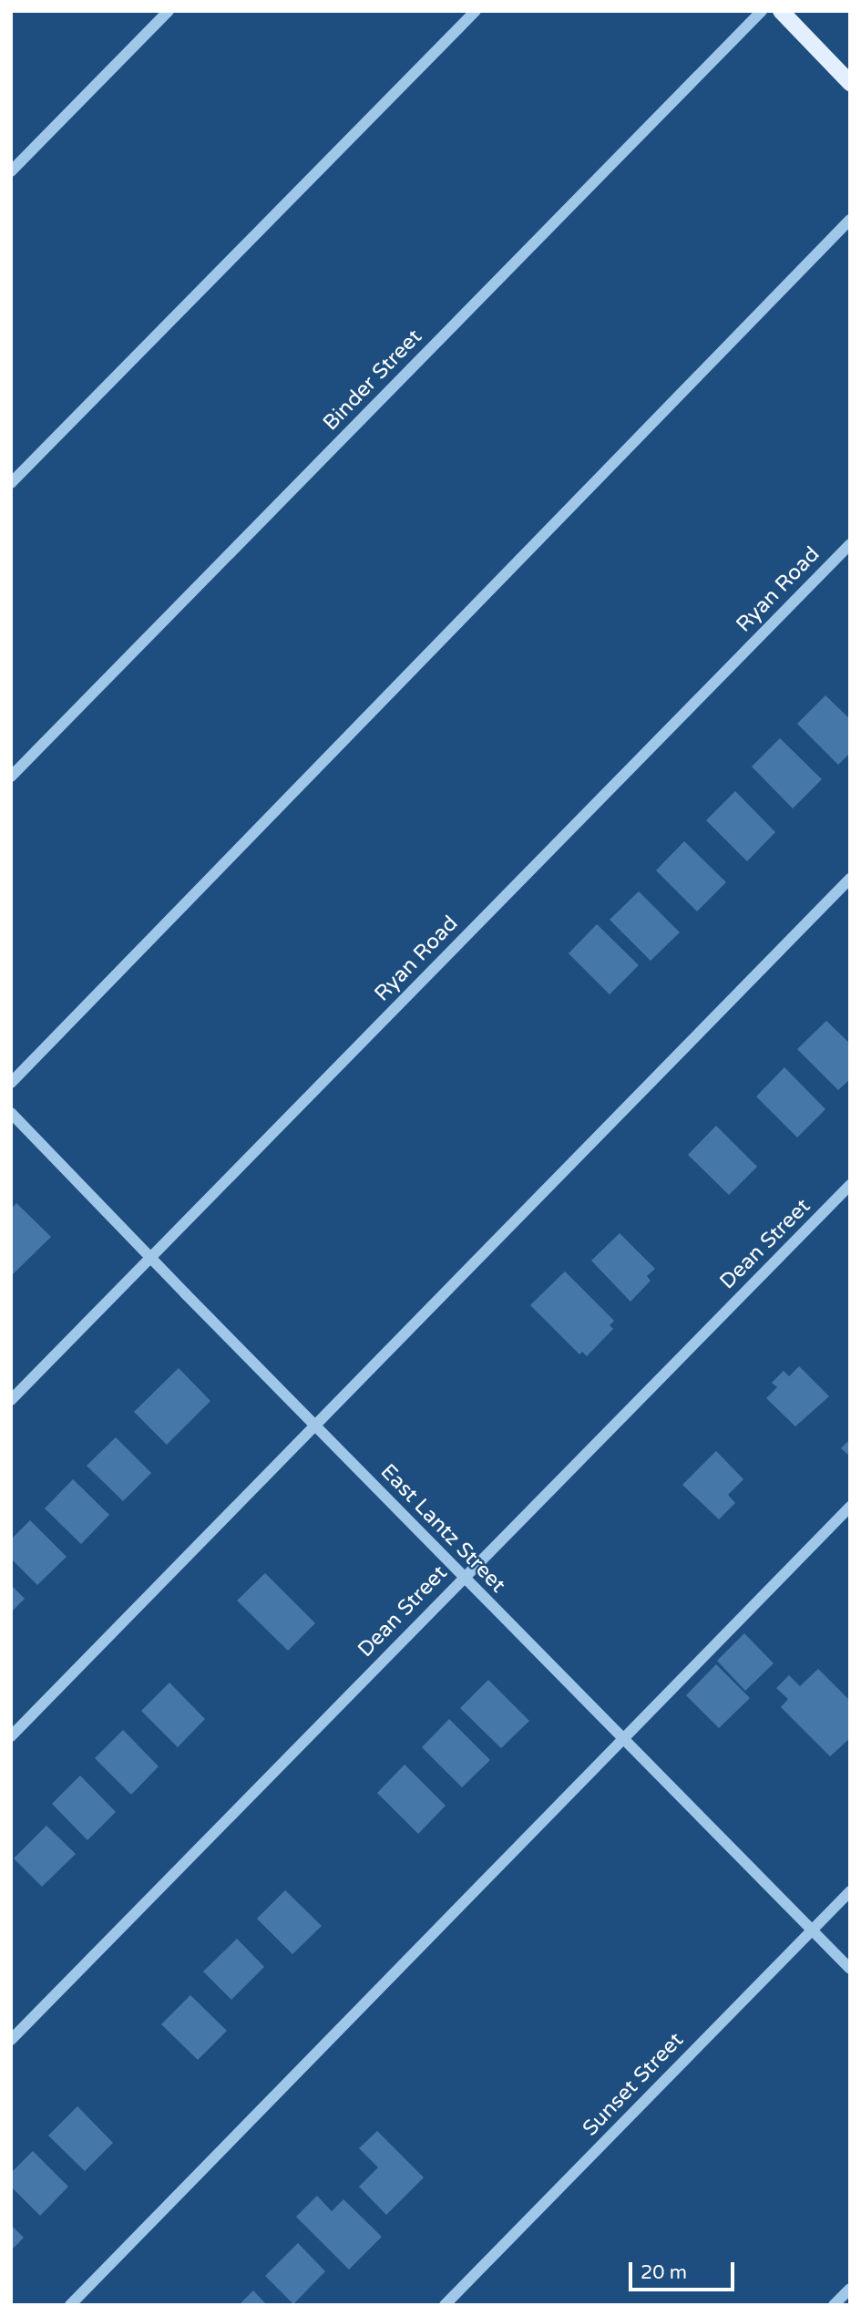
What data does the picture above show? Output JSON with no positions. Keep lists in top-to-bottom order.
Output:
{
  "streets": {
    "street": [
      "Binder Street",
      "Ryan Road",
      "Dean Street",
      "East Lantz Street",
      "Sunset Street"
    ]
  },
  "crossings": [
    ["Ryan Road", "East Lantz Street"],
    ["Dean Street", "East Lantz Street"],
    ["East Lantz Street", "Sunset Street"]
  ],
  "scale_bar": "20 m"
}
